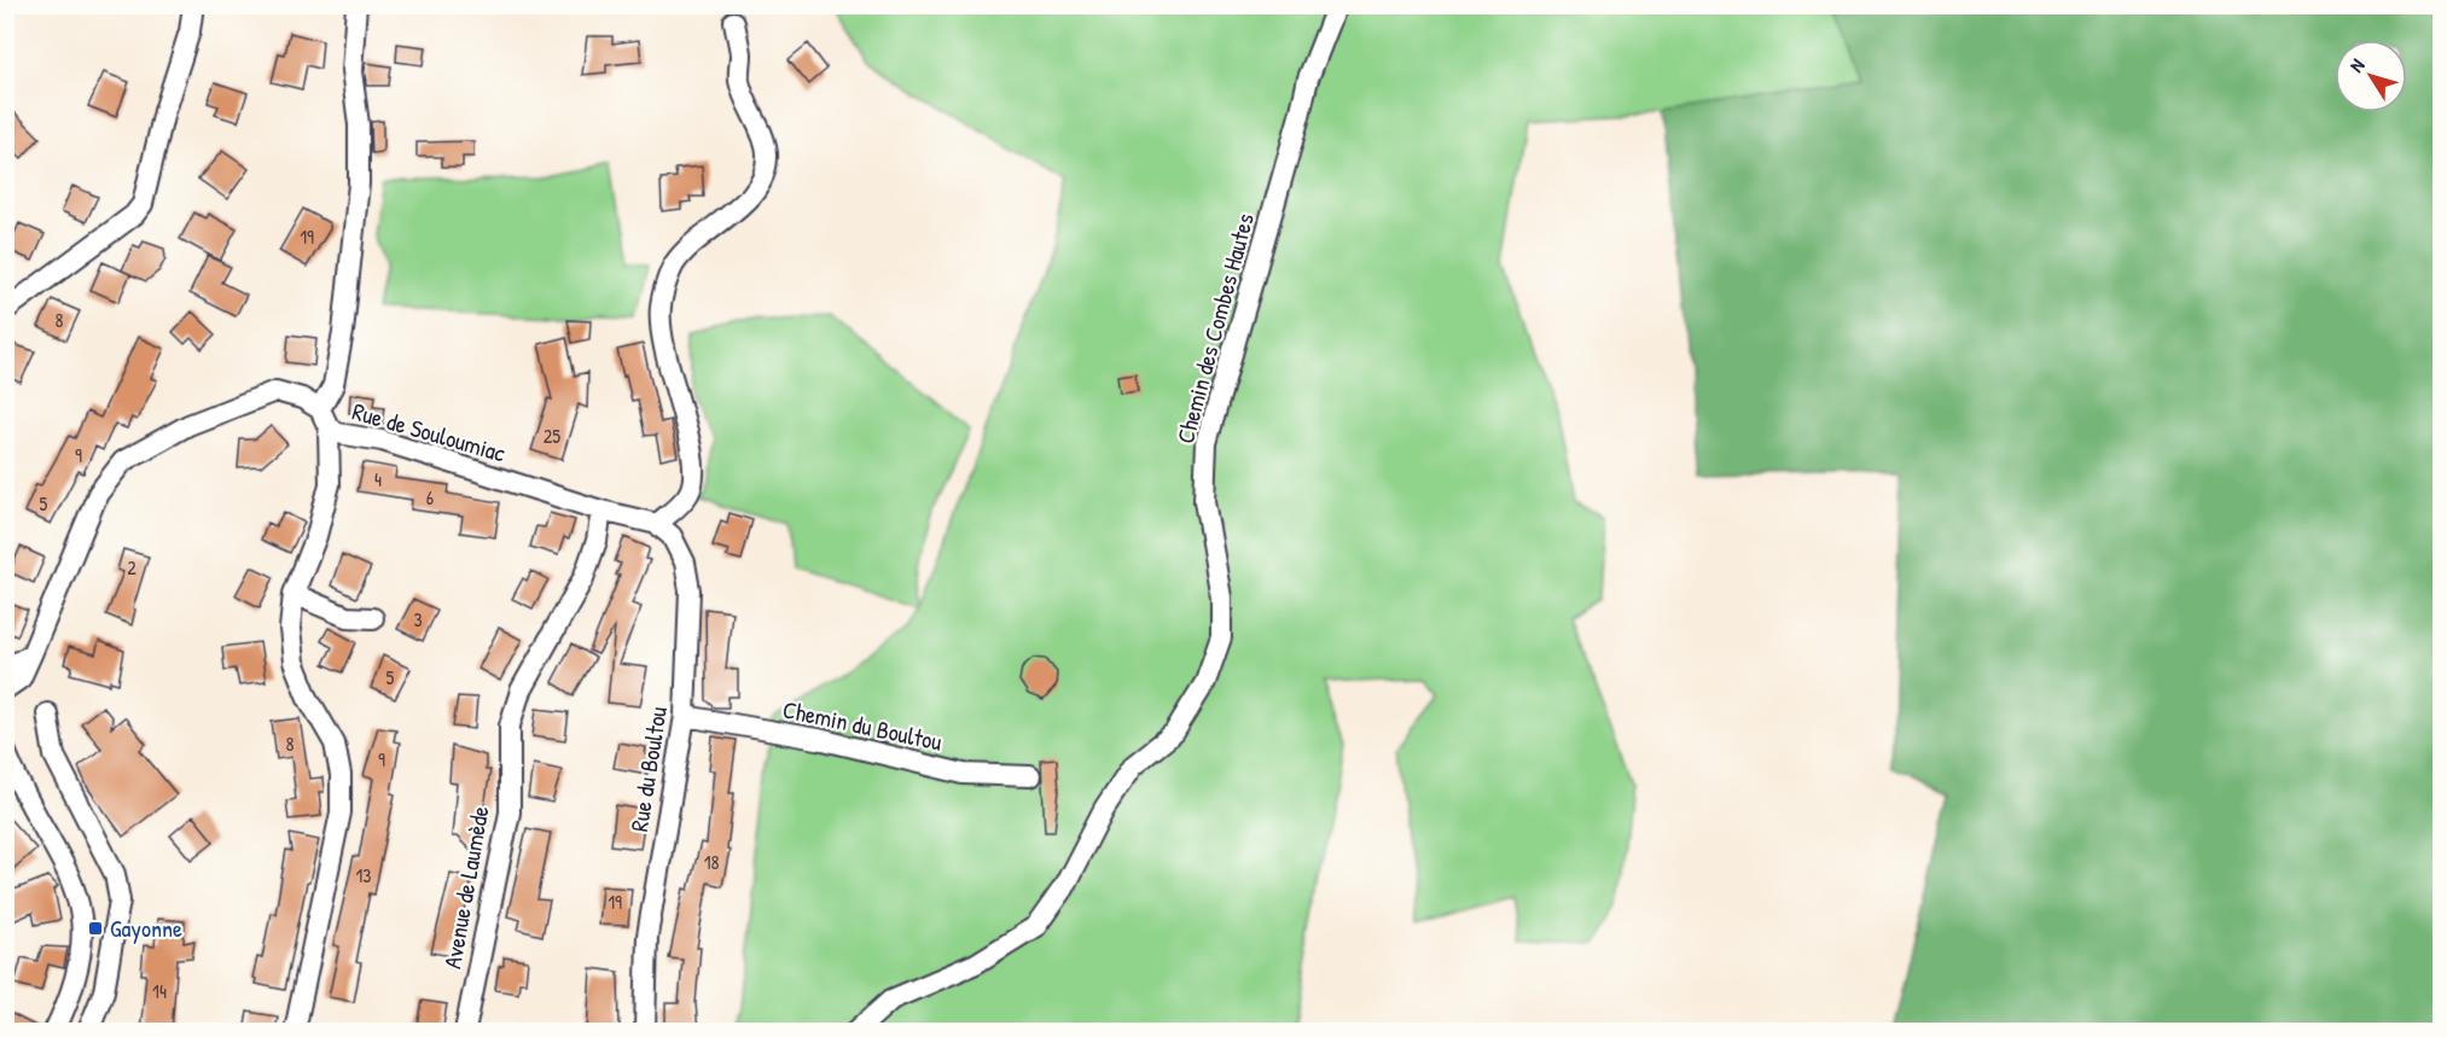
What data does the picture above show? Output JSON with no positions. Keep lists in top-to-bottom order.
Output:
{
  "streets": {
    "street": [
      "Chemin des Combes Hautes",
      "Rue de Souloumiac",
      "Chemin du Boultou",
      "Rue du Boultou",
      "Avenue de Laumède"
    ]
  },
  "crossings": [
    ["Rue de Souloumiac", "Rue du Boultou"],
    ["Rue de Souloumiac", "Avenue de Laumède"],
    ["Chemin du Boultou", "Rue du Boultou"]
  ],
  "places": {
    "transit": ["Gayonne"]
  },
  "house_numbers": [
    "19",
    "8",
    "25",
    "9",
    "4",
    "6",
    "5",
    "2",
    "3",
    "5",
    "8",
    "9",
    "18",
    "13",
    "19",
    "14"
  ],
  "north": "top left"
}
